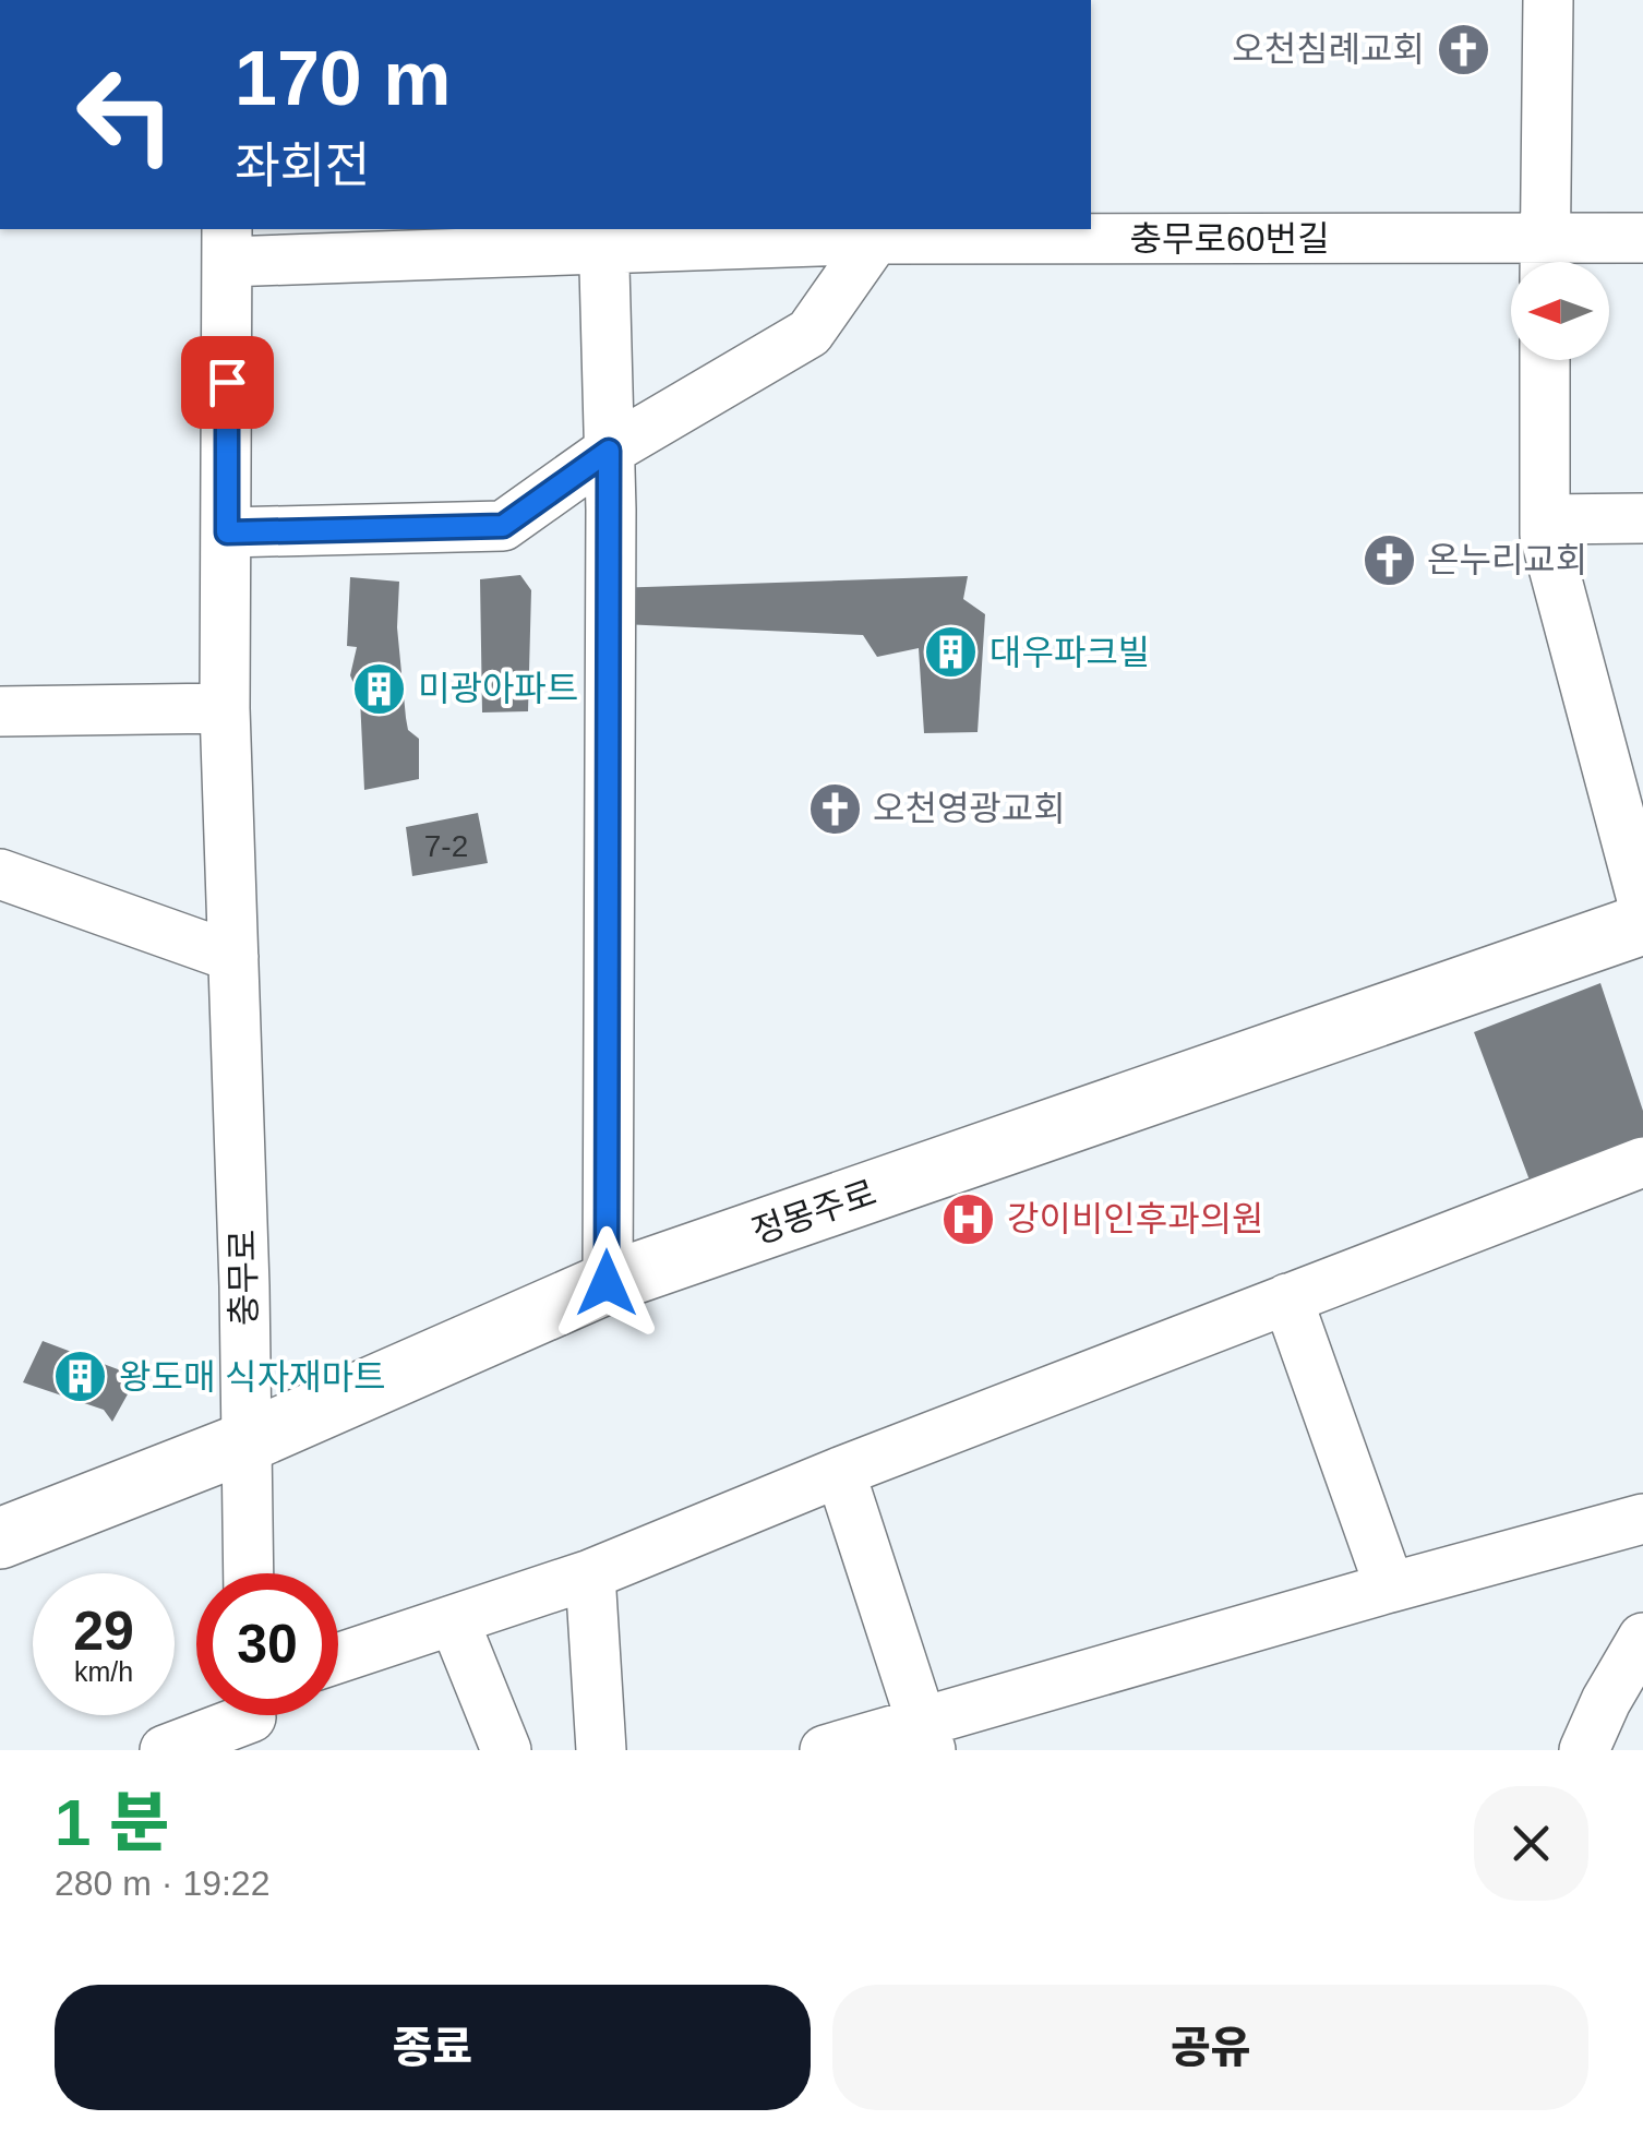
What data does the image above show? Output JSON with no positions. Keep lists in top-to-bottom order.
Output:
{
  "streets": {
    "main road": ["정몽주로"],
    "street": ["충무로60번길", "충무로"]
  },
  "crossings": [
    ["충무로60번길", "충무로"],
    ["정몽주로", "충무로"]
  ],
  "places": {
    "church": ["오천침례교회", "온누리교회", "오천영광교회"],
    "building": ["대우파크빌", "미광아파트", "왕도매 식자재마트"],
    "hospital": ["강이비인후과의원"]
  },
  "house_numbers": ["7-2"],
  "north": "left",
  "page": {
    "turn": ["170 m", "좌회전"],
    "speed": "29 km/h",
    "limit": "30",
    "heading": ["1 분", "280 m · 19:22"],
    "buttons": ["종료", "공유"]
  }
}
